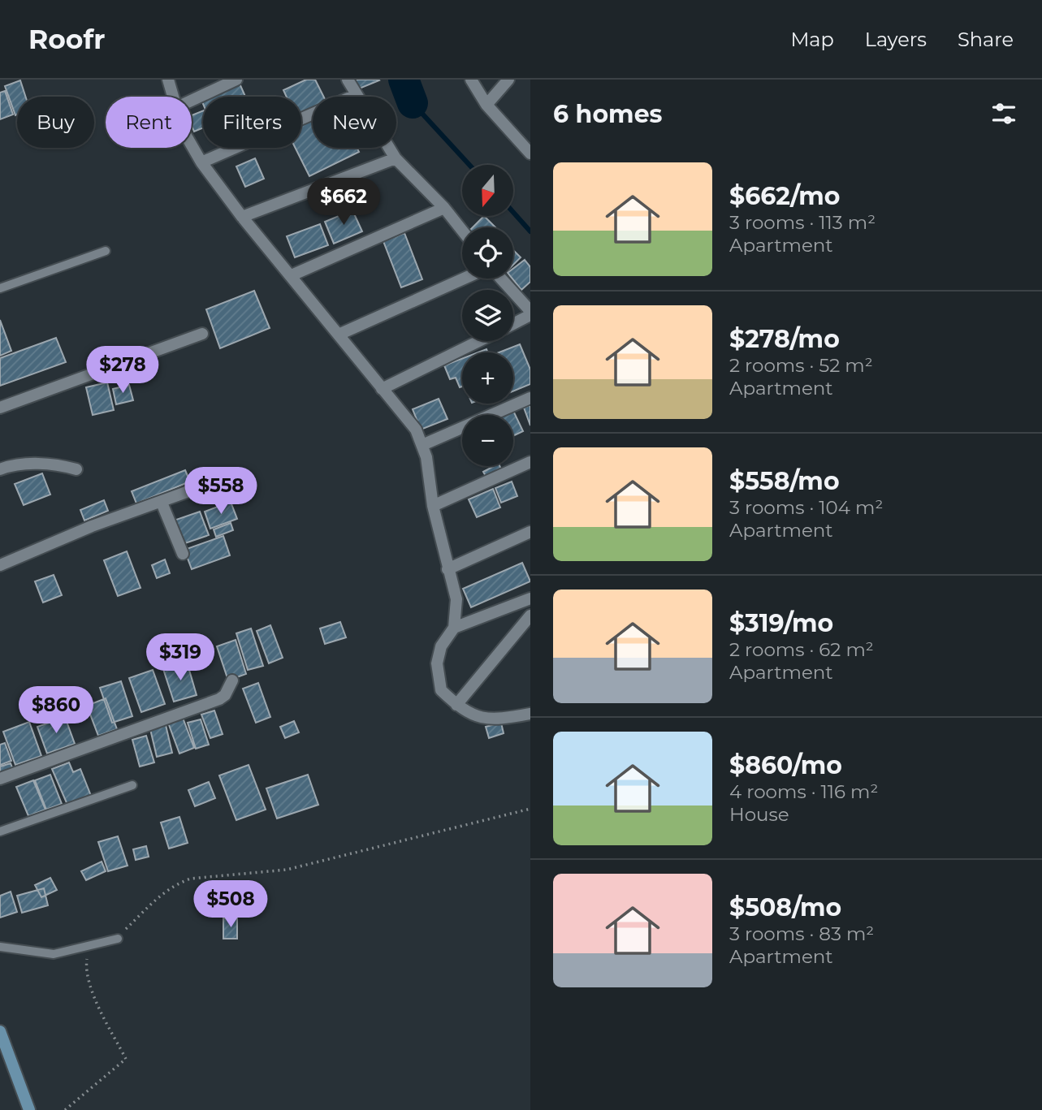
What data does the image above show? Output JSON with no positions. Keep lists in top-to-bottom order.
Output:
{
  "north": "bottom",
  "page": {
    "header": "Roofr",
    "nav": ["Map", "Layers", "Share"],
    "heading": "6 homes",
    "chip": [
      "Buy",
      "Rent",
      "Filters",
      "New"
    ],
    "list": [
      {
        "name": "$662/mo",
        "note": "3 rooms · 113 m² · Apartment"
      },
      {
        "name": "$278/mo",
        "note": "2 rooms · 52 m² · Apartment"
      },
      {
        "name": "$558/mo",
        "note": "3 rooms · 104 m² · Apartment"
      },
      {
        "name": "$319/mo",
        "note": "2 rooms · 62 m² · Apartment"
      },
      {
        "name": "$860/mo",
        "note": "4 rooms · 116 m² · House"
      },
      {
        "name": "$508/mo",
        "note": "3 rooms · 83 m² · Apartment"
      }
    ],
    "map_buttons": ["+", "−"],
    "price": [
      "$662",
      "$278",
      "$558",
      "$319",
      "$860",
      "$508"
    ]
  }
}
